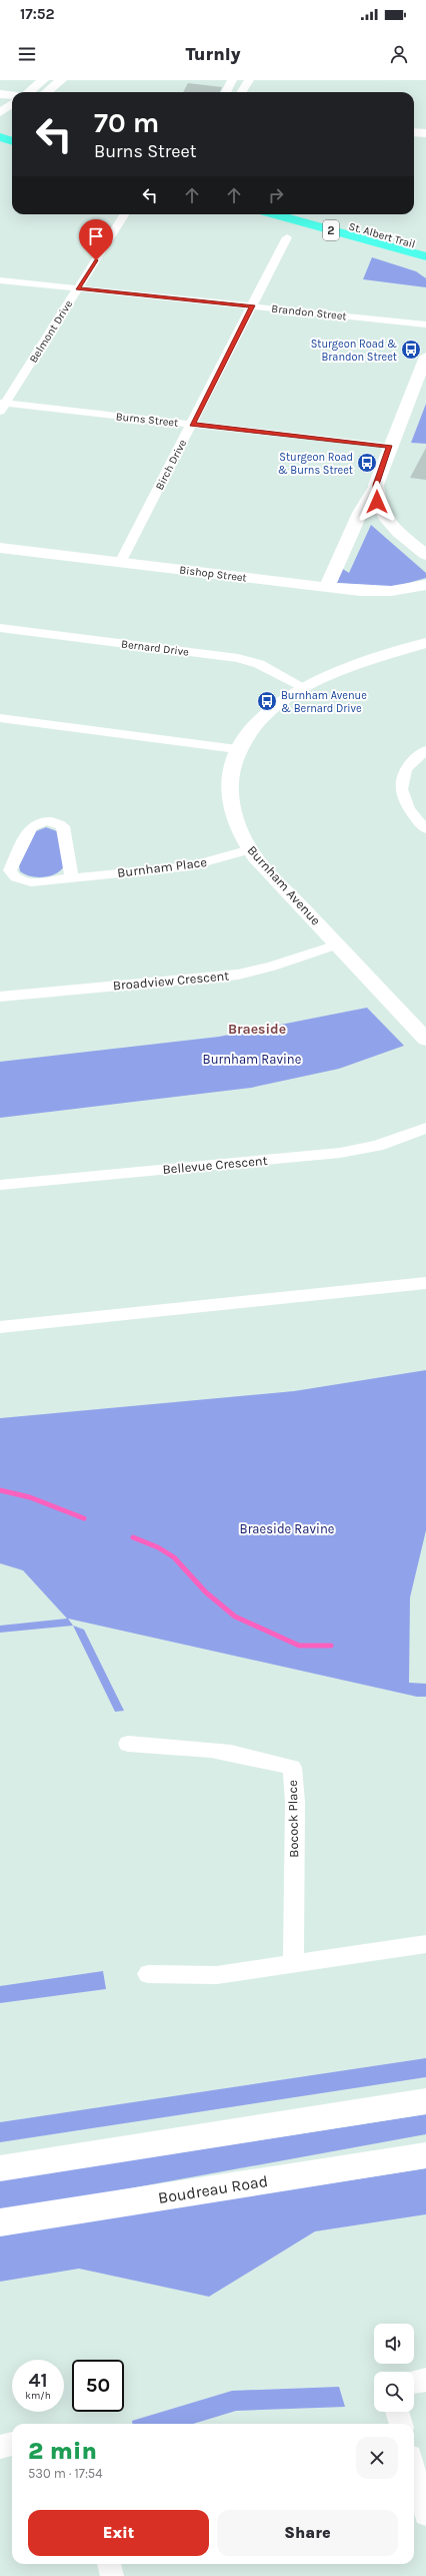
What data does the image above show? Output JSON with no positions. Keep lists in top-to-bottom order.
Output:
{
  "streets": {
    "main road": ["2", "St. Albert Trail"],
    "street": [
      "Brandon Street",
      "Belmont Drive",
      "Burns Street",
      "Birch Drive",
      "Bishop Street",
      "Bernard Drive",
      "Burnham Place",
      "Burnham Avenue",
      "Broadview Crescent",
      "Bellevue Crescent",
      "Bocock Place",
      "Boudreau Road"
    ]
  },
  "crossings": [
    ["Brandon Street", "Belmont Drive"],
    ["Brandon Street", "Birch Drive"],
    ["Belmont Drive", "Burns Street"],
    ["Burns Street", "Birch Drive"],
    ["Birch Drive", "Bishop Street"],
    ["Bernard Drive", "Burnham Avenue"],
    ["Burnham Place", "Burnham Avenue"],
    ["Burnham Avenue", "Broadview Crescent"]
  ],
  "districts": ["Braeside"],
  "parks": ["Burnham Ravine", "Braeside Ravine"],
  "places": {
    "bus stop": ["Sturgeon Road & Brandon Street", "Sturgeon Road & Burns Street", "Burnham Avenue & Bernard Drive"]
  },
  "page": {
    "status": "17:52",
    "header": "Turnly",
    "turn": ["70 m", "Burns Street"],
    "speed": "41 km/h",
    "limit": "50",
    "heading": ["2 min", "530 m · 17:54"],
    "buttons": ["Exit", "Share"]
  }
}
